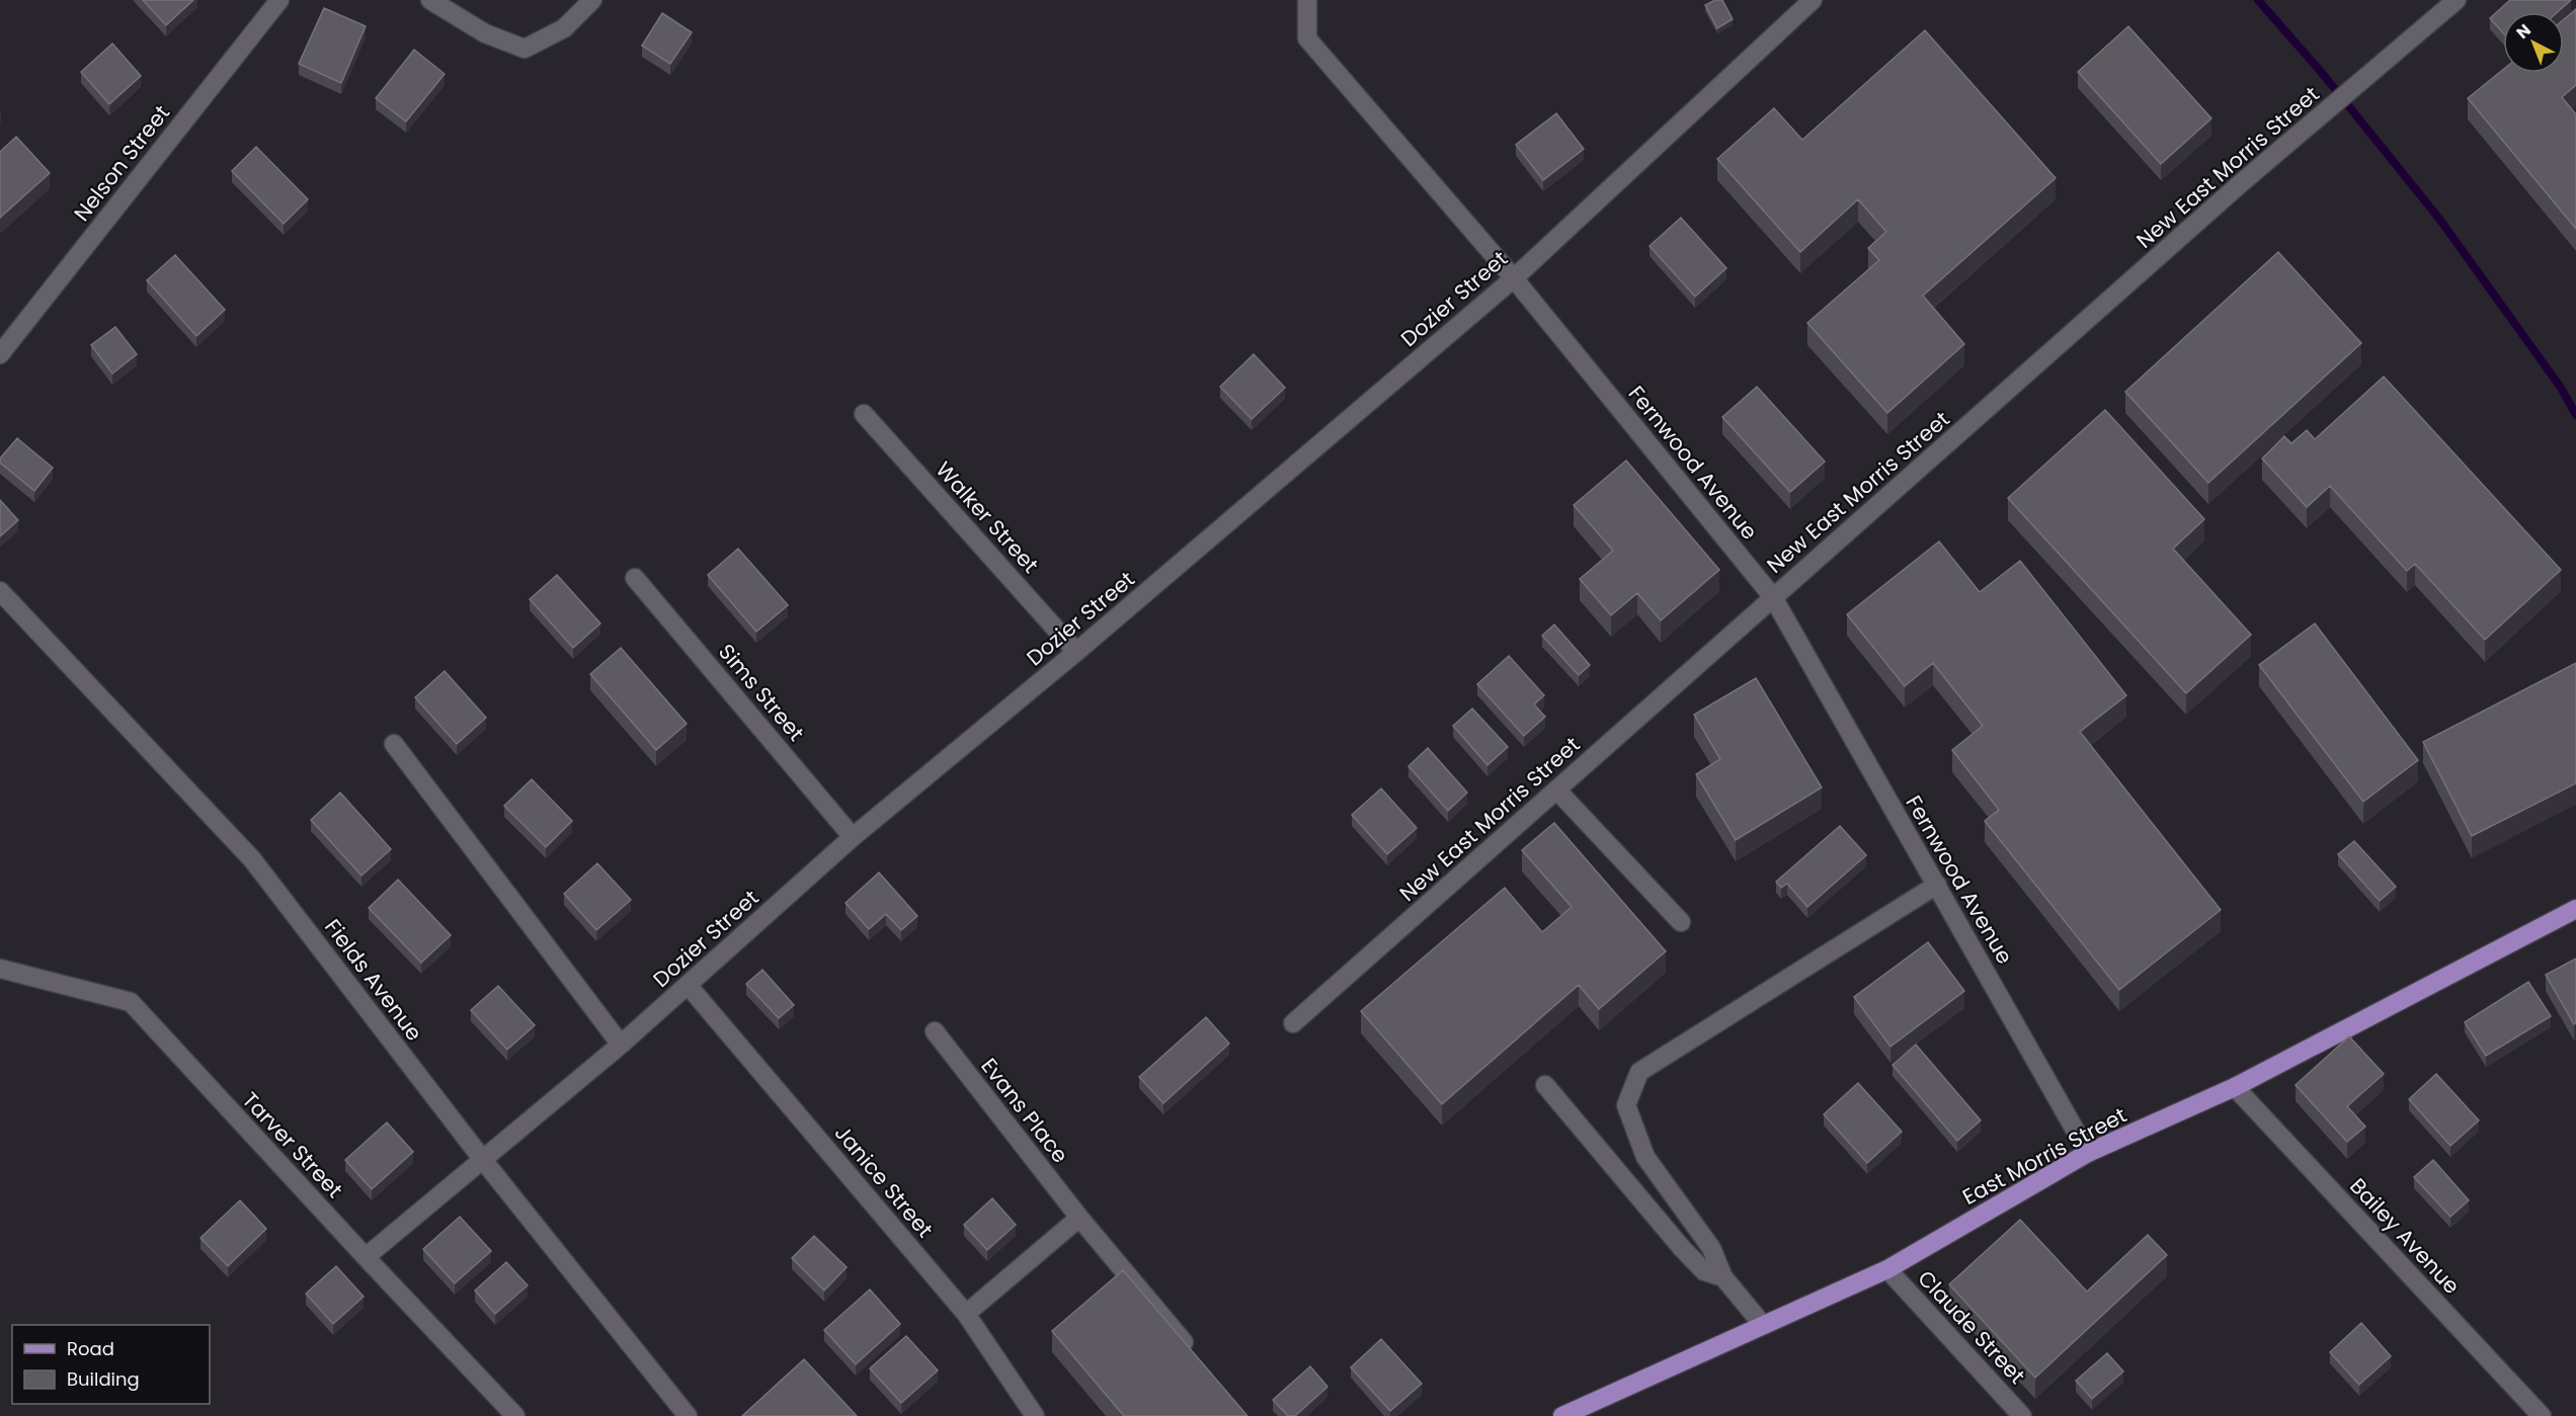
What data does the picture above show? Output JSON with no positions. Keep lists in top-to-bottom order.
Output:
{
  "streets": {
    "main road": ["East Morris Street"],
    "street": [
      "Nelson Street",
      "New East Morris Street",
      "Dozier Street",
      "Fernwood Avenue",
      "Walker Street",
      "Sims Street",
      "Fields Avenue",
      "Evans Place",
      "Tarver Street",
      "Janice Street",
      "Bailey Avenue",
      "Claude Street"
    ]
  },
  "crossings": [
    ["New East Morris Street", "Fernwood Avenue"],
    ["Dozier Street", "Fernwood Avenue"],
    ["Dozier Street", "Walker Street"],
    ["Dozier Street", "Sims Street"],
    ["Dozier Street", "Fields Avenue"],
    ["Dozier Street", "Tarver Street"],
    ["Dozier Street", "Janice Street"],
    ["Fernwood Avenue", "East Morris Street"],
    ["East Morris Street", "Bailey Avenue"],
    ["East Morris Street", "Claude Street"]
  ],
  "legend": ["Road", "Building"],
  "north": "top left"
}
